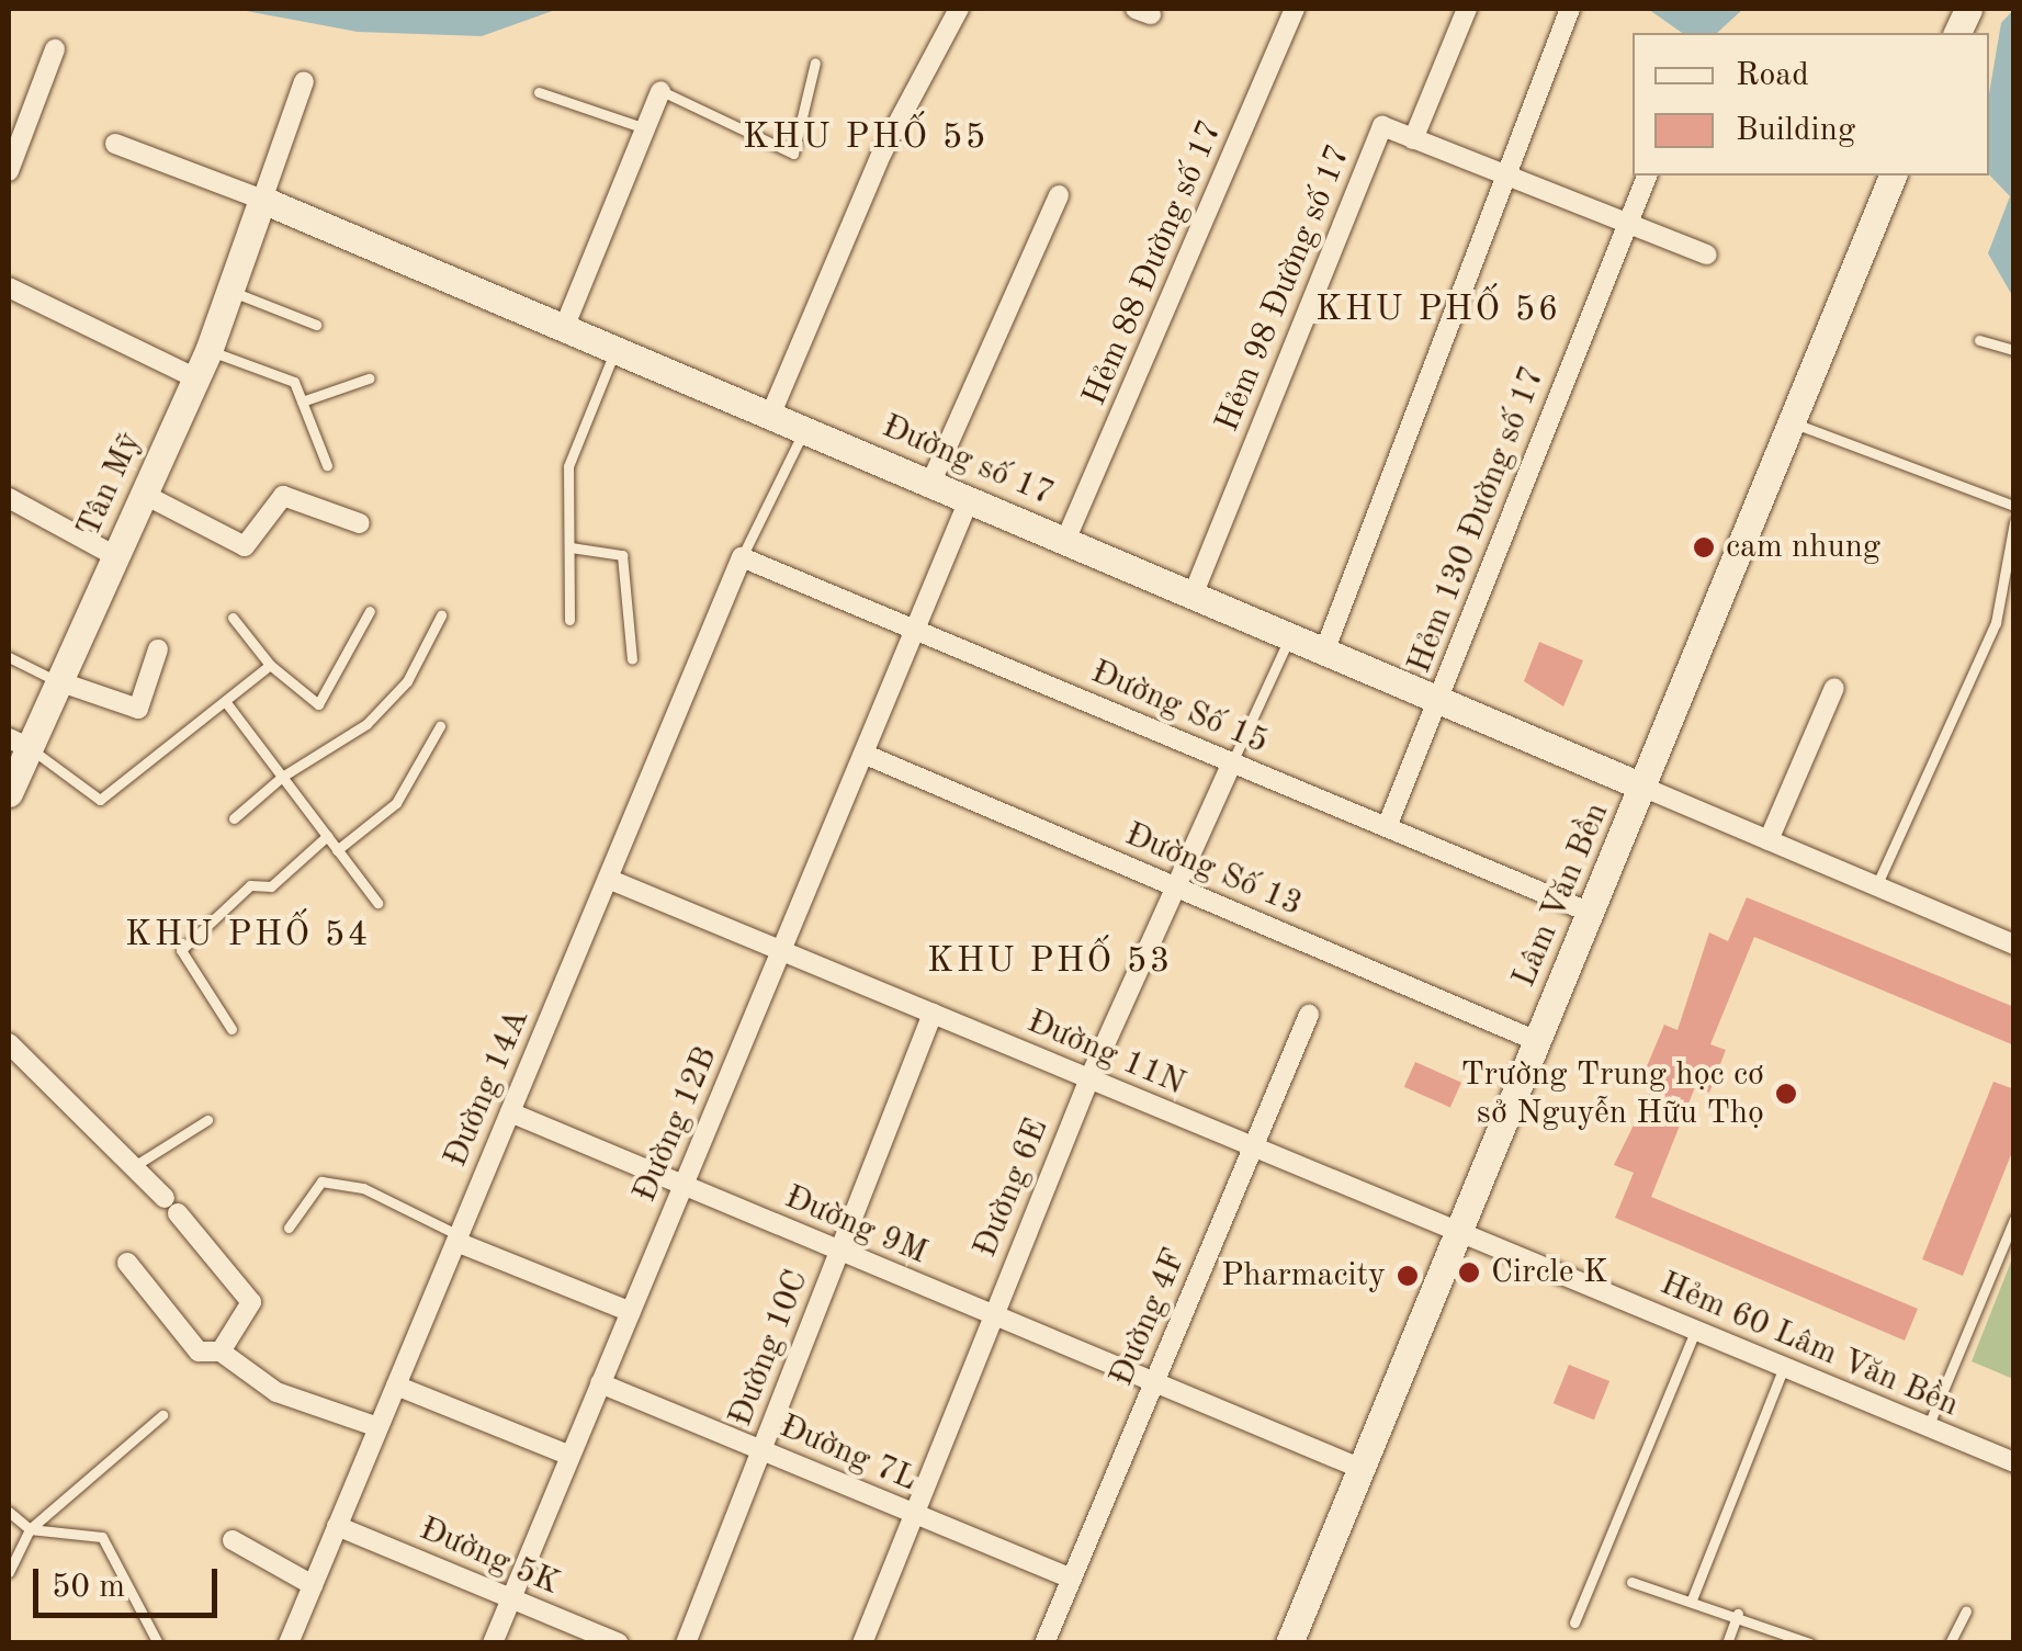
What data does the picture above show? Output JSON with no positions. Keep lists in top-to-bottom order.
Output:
{
  "streets": {
    "street": [
      "Hẻm 88 Đường số 17",
      "Hẻm 98 Đường số 17",
      "Đường số 17",
      "Tân Mỹ",
      "Hẻm 130 Đường số 17",
      "Đường Số 15",
      "Đường Số 13",
      "Lâm Văn Bền",
      "Đường 11N",
      "Đường 14A",
      "Đường 12B",
      "Đường 6E",
      "Đường 9M",
      "Đường 4F",
      "Hẻm 60 Lâm Văn Bền",
      "Đường 10C",
      "Đường 7L",
      "Đường 5K"
    ]
  },
  "crossings": [
    ["Hẻm 88 Đường số 17", "Đường số 17"],
    ["Hẻm 98 Đường số 17", "Đường số 17"],
    ["Đường số 17", "Tân Mỹ"],
    ["Đường số 17", "Hẻm 130 Đường số 17"],
    ["Đường số 17", "Lâm Văn Bền"],
    ["Đường số 17", "Đường 12B"],
    ["Hẻm 130 Đường số 17", "Đường Số 15"],
    ["Đường Số 15", "Lâm Văn Bền"],
    ["Đường Số 15", "Đường 14A"],
    ["Đường Số 15", "Đường 12B"],
    ["Đường Số 15", "Đường 6E"],
    ["Đường Số 13", "Lâm Văn Bền"],
    ["Đường Số 13", "Đường 12B"],
    ["Đường Số 13", "Đường 6E"],
    ["Lâm Văn Bền", "Đường 11N"],
    ["Lâm Văn Bền", "Đường 9M"],
    ["Lâm Văn Bền", "Hẻm 60 Lâm Văn Bền"],
    ["Đường 11N", "Đường 14A"],
    ["Đường 11N", "Đường 12B"],
    ["Đường 11N", "Đường 6E"],
    ["Đường 11N", "Đường 4F"],
    ["Đường 11N", "Hẻm 60 Lâm Văn Bền"],
    ["Đường 11N", "Đường 10C"],
    ["Đường 14A", "Đường 9M"],
    ["Đường 14A", "Đường 5K"],
    ["Đường 12B", "Đường 9M"],
    ["Đường 12B", "Đường 7L"],
    ["Đường 12B", "Đường 5K"],
    ["Đường 6E", "Đường 9M"],
    ["Đường 6E", "Đường 7L"],
    ["Đường 9M", "Đường 4F"],
    ["Đường 9M", "Đường 10C"],
    ["Đường 4F", "Đường 7L"],
    ["Đường 10C", "Đường 7L"]
  ],
  "districts": [
    "KHU PHỐ 55",
    "KHU PHỐ 56",
    "KHU PHỐ 54",
    "KHU PHỐ 53"
  ],
  "places": [
    "cam nhung",
    "Trường Trung học cơ sở Nguyễn Hữu Thọ",
    "Circle K",
    "Pharmacity"
  ],
  "legend": ["Road", "Building"],
  "scale_bar": "50 m"
}
